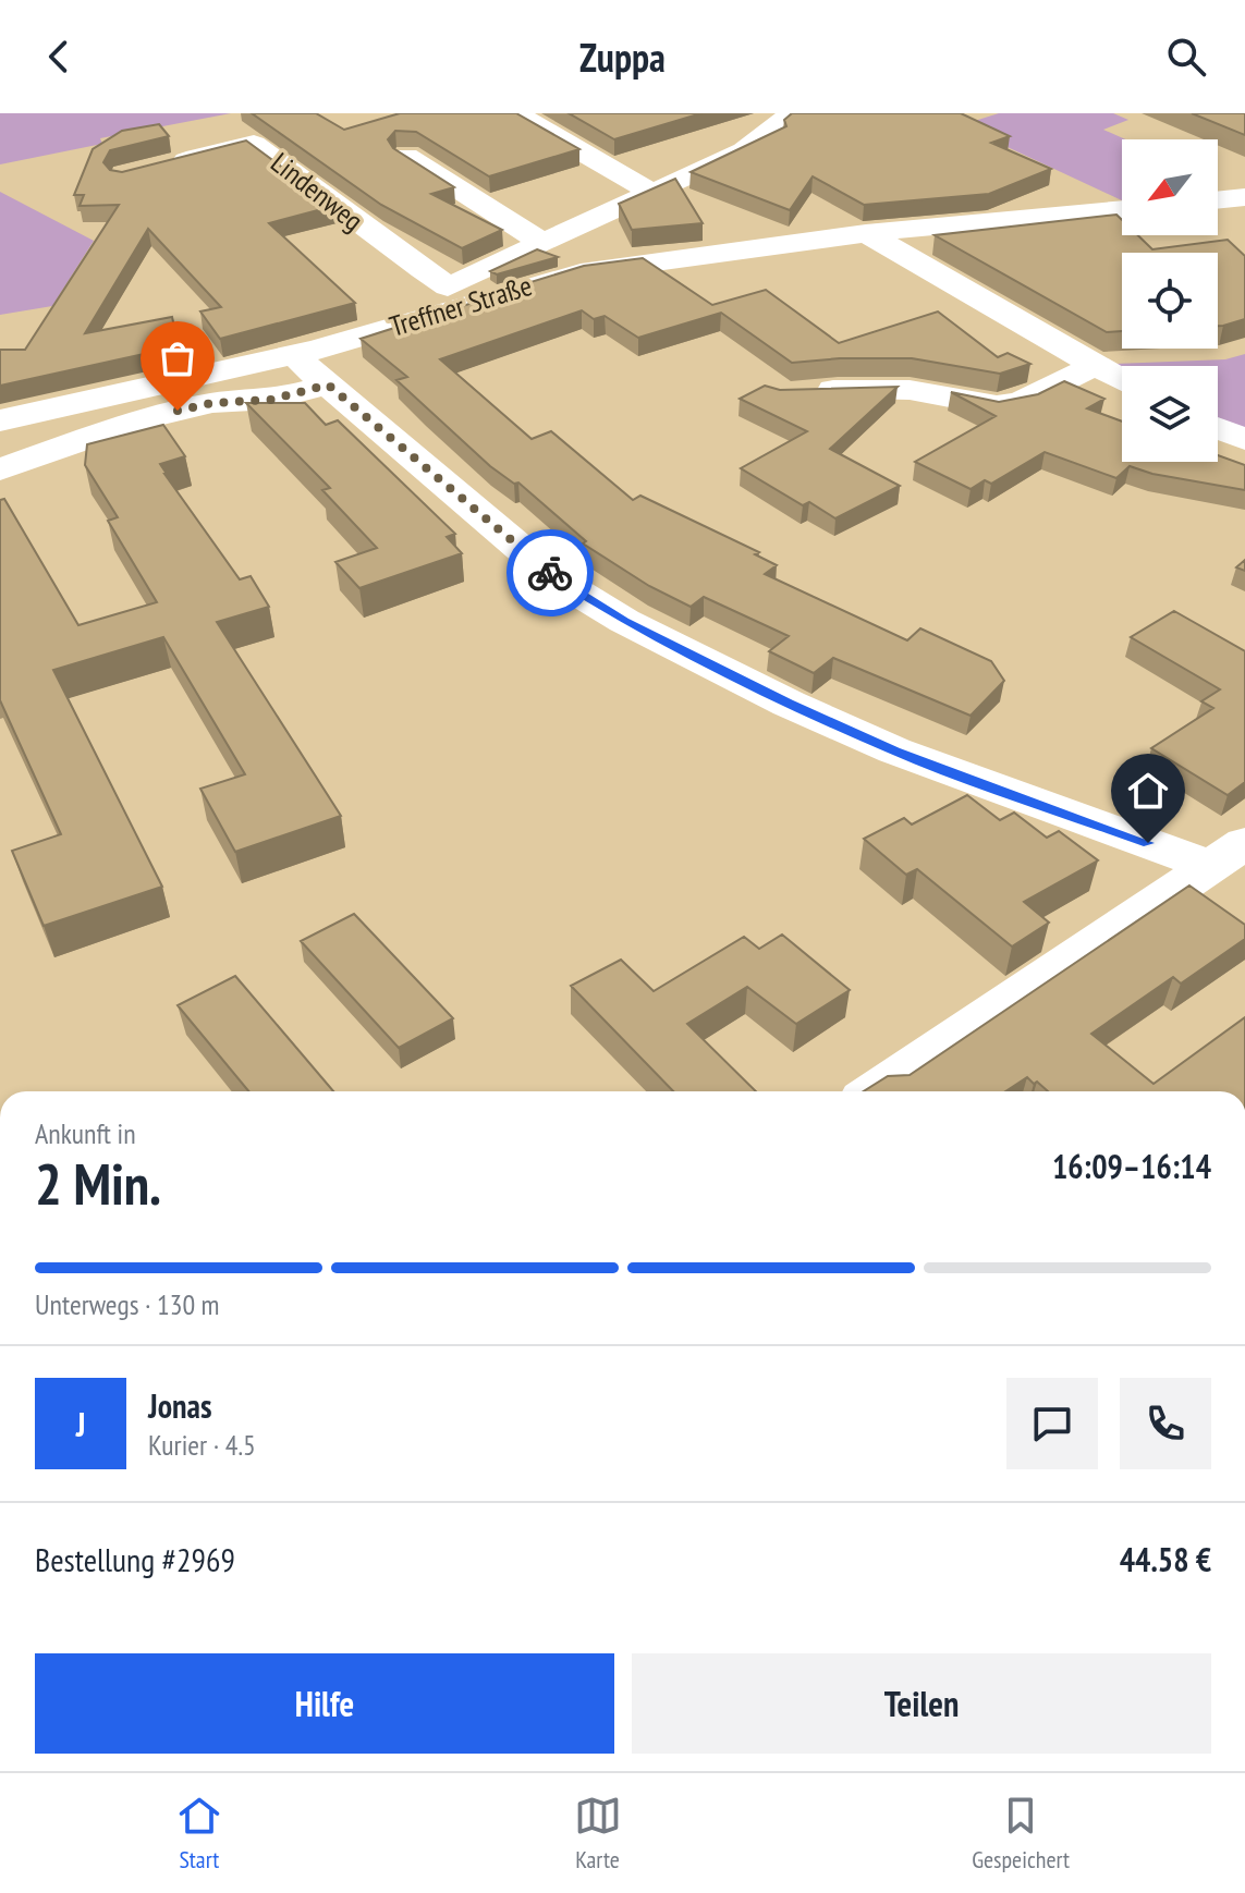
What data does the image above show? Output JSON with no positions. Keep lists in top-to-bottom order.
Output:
{
  "streets": {
    "street": ["Lindenweg", "Treffner Straße"]
  },
  "crossings": [
    ["Lindenweg", "Treffner Straße"]
  ],
  "north": "bottom left",
  "page": {
    "header": "Zuppa",
    "heading": ["2 Min.", "Ankunft in", "16:09–16:14"],
    "panel": [
      "Jonas",
      "Kurier · 4.5",
      "Bestellung #2969",
      "44.58 €"
    ],
    "bar": "Unterwegs · 130 m",
    "round": "J",
    "buttons": ["Hilfe", "Teilen"],
    "tabs": ["Start", "Karte", "Gespeichert"]
  }
}
